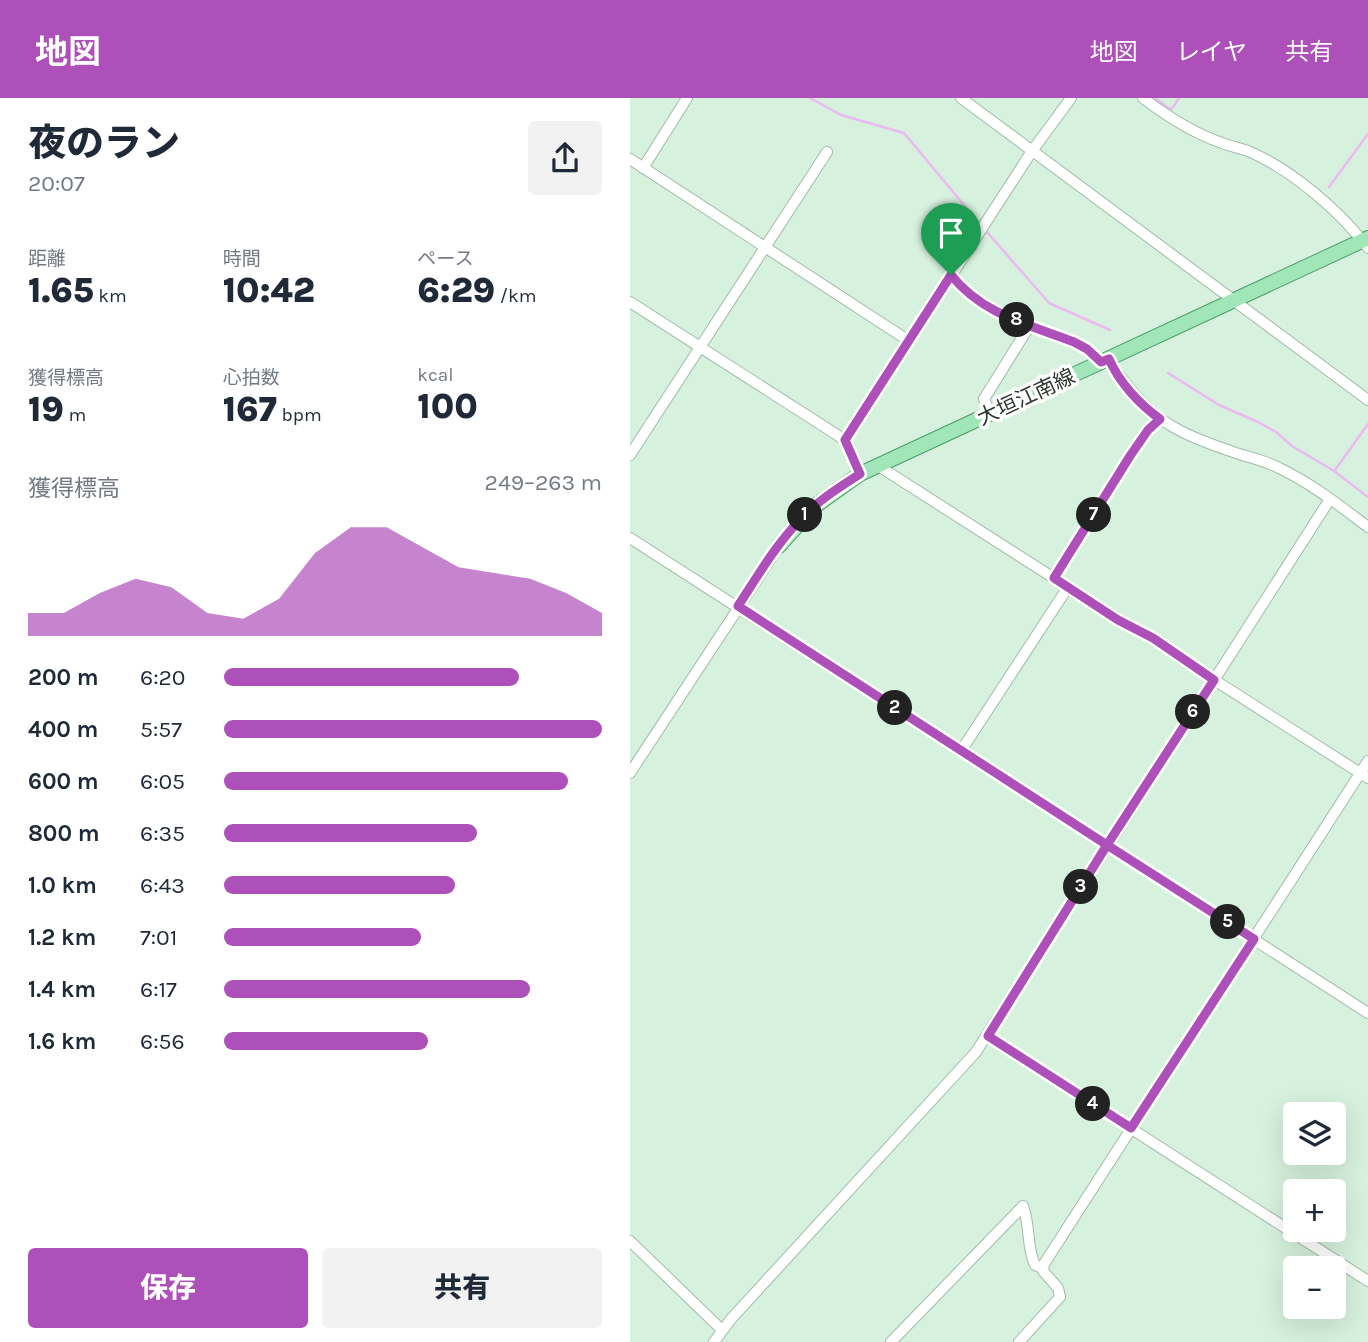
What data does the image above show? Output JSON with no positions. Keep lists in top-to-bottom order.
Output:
{
  "streets": {
    "main road": ["大垣江南線"]
  },
  "page": {
    "header": "地図",
    "nav": ["地図", "レイヤ", "共有"],
    "heading": ["夜のラン", "20:07"],
    "stats": [
      ["距離", "1.65 km"],
      ["時間", "10:42"],
      ["ペース", "6:29 /km"],
      ["獲得標高", "19 m"],
      ["心拍数", "167 bpm"],
      ["kcal", "100"]
    ],
    "pins": [
      "8",
      "1",
      "7",
      "2",
      "6",
      "3",
      "5",
      "4"
    ],
    "chart": ["獲得標高", "249–263 m"],
    "list": [
      {
        "name": "200 m",
        "note": "6:20"
      },
      {
        "name": "400 m",
        "note": "5:57"
      },
      {
        "name": "600 m",
        "note": "6:05"
      },
      {
        "name": "800 m",
        "note": "6:35"
      },
      {
        "name": "1.0 km",
        "note": "6:43"
      },
      {
        "name": "1.2 km",
        "note": "7:01"
      },
      {
        "name": "1.4 km",
        "note": "6:17"
      },
      {
        "name": "1.6 km",
        "note": "6:56"
      }
    ],
    "map_buttons": ["+", "−"],
    "buttons": ["保存", "共有"]
  }
}
